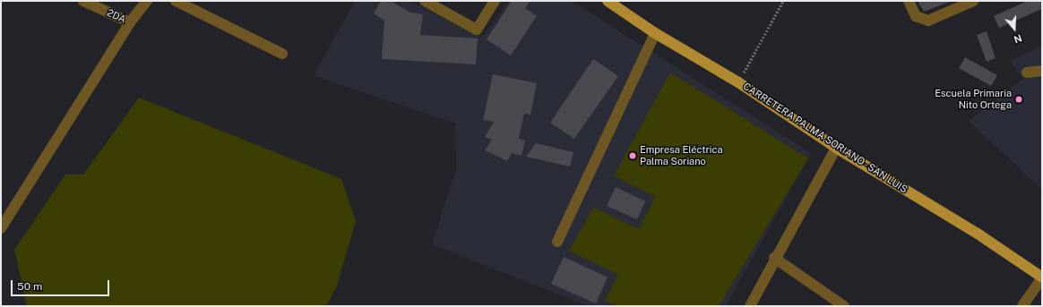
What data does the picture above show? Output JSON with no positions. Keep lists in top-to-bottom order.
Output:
{
  "streets": {
    "main road": ["CARRETERA PALMA SORIANO - SAN LUIS"],
    "street": ["2DA"]
  },
  "places": ["Escuela Primaria Nito Ortega", "Empresa Eléctrica Palma Soriano"],
  "scale_bar": "50 m",
  "north": "bottom"
}
